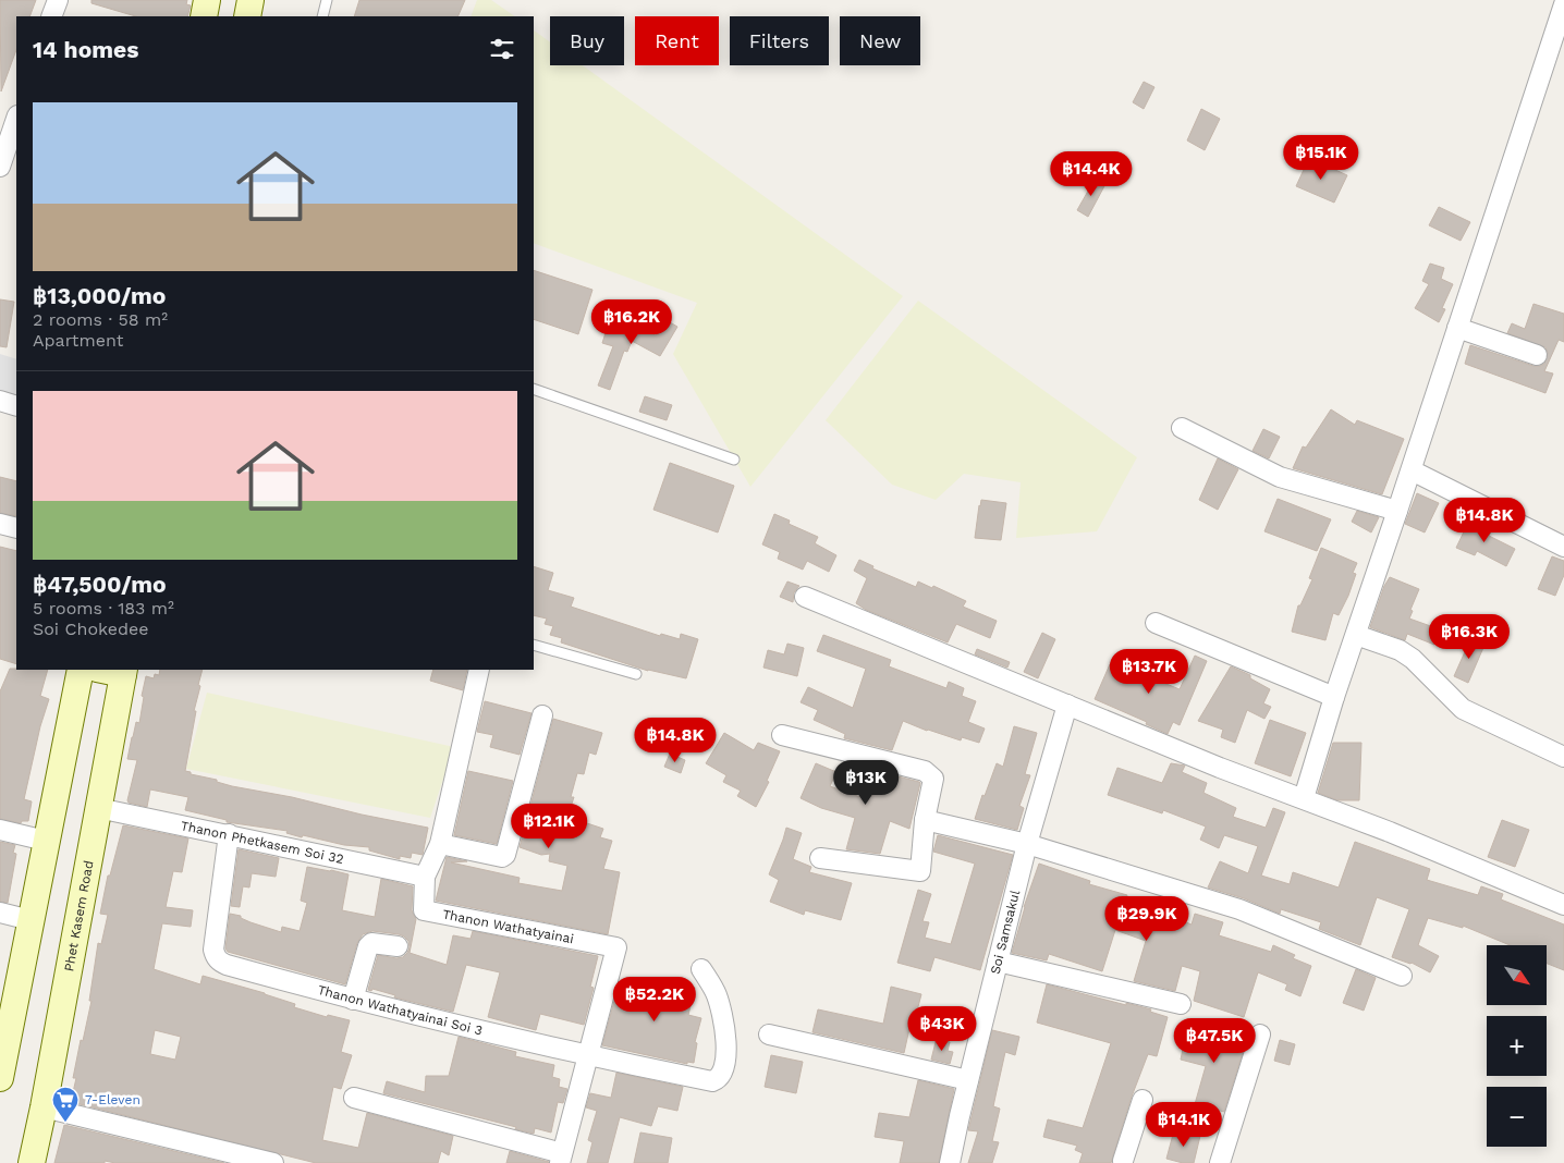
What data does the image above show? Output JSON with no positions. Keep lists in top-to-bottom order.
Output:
{
  "streets": {
    "main road": ["Phet Kasem Road"],
    "street": [
      "Thanon Phetkasem Soi 32",
      "Thanon Wathatyainai",
      "Soi Samsakul",
      "Thanon Wathatyainai Soi 3"
    ]
  },
  "crossings": [
    ["Thanon Phetkasem Soi 32", "Phet Kasem Road"],
    ["Thanon Phetkasem Soi 32", "Thanon Wathatyainai"],
    ["Thanon Phetkasem Soi 32", "Thanon Wathatyainai Soi 3"],
    ["Thanon Wathatyainai", "Thanon Wathatyainai Soi 3"]
  ],
  "places": {
    "supermarket": ["7-Eleven"]
  },
  "north": "bottom right",
  "page": {
    "chip": [
      "Buy",
      "Rent",
      "Filters",
      "New"
    ],
    "heading": "14 homes",
    "list": [
      {
        "name": "฿13,000/mo",
        "note": "2 rooms · 58 m² · Apartment"
      },
      {
        "name": "฿47,500/mo",
        "note": "5 rooms · 183 m² · Soi Chokedee"
      }
    ],
    "price": [
      "฿15.1K",
      "฿14.4K",
      "฿16.2K",
      "฿14.8K",
      "฿16.3K",
      "฿13.7K",
      "฿14.8K",
      "฿13K",
      "฿12.1K",
      "฿29.9K",
      "฿52.2K",
      "฿43K",
      "฿47.5K",
      "฿14.1K"
    ],
    "map_buttons": ["+", "−"]
  }
}
